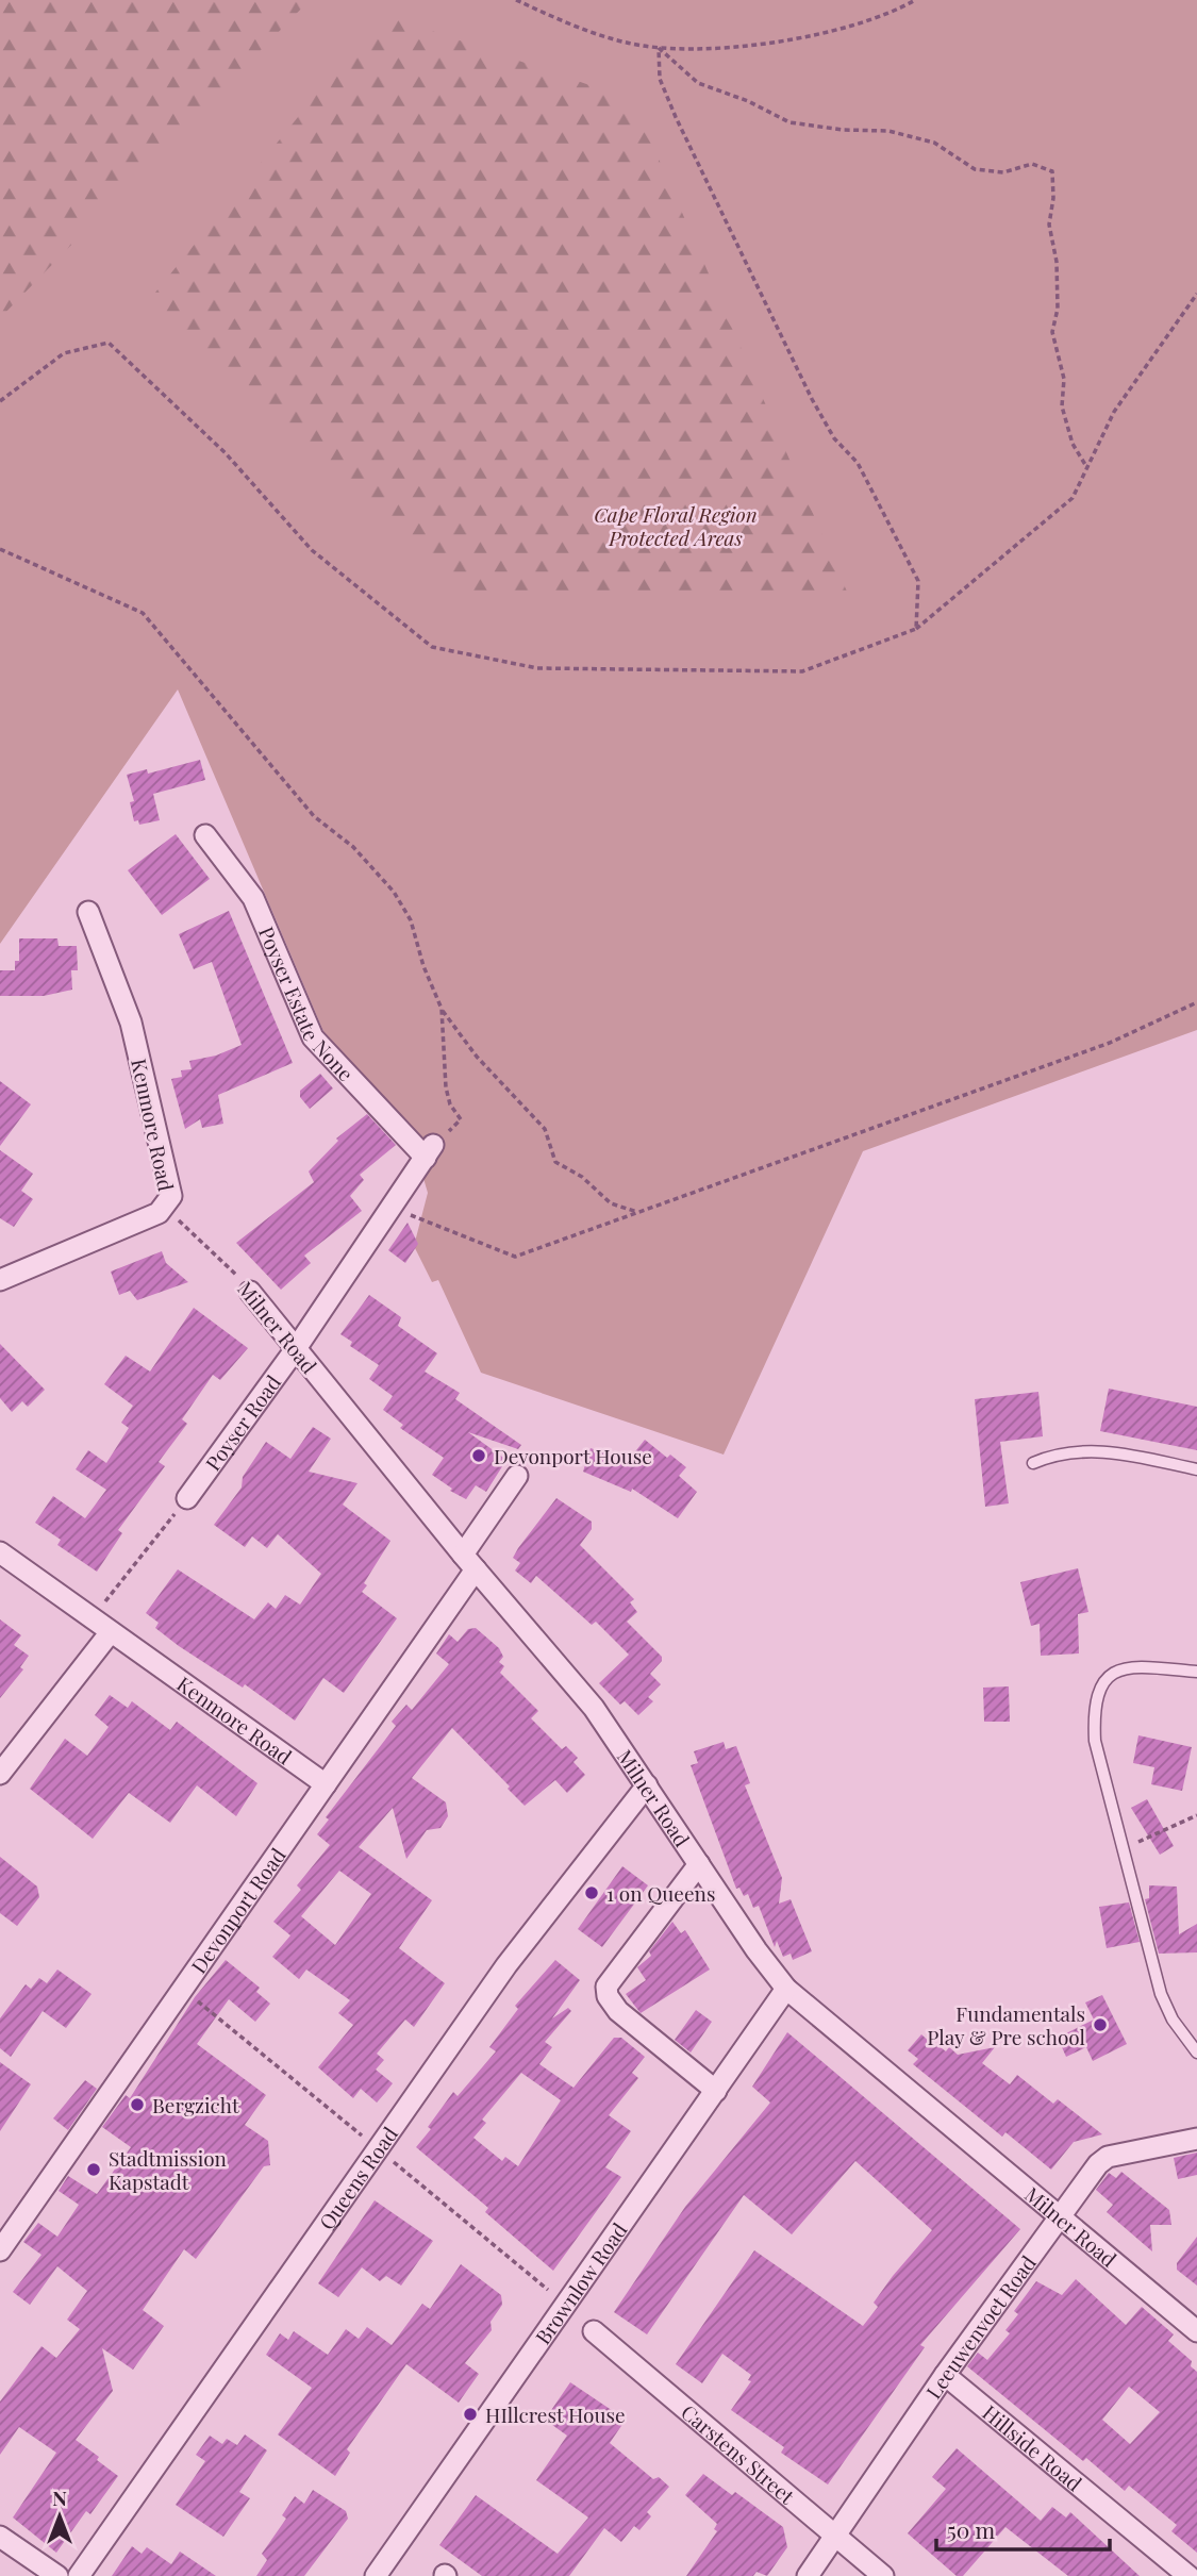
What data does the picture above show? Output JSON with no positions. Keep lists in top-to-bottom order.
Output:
{
  "streets": {
    "street": [
      "Poyser Estate None",
      "Kenmore Road",
      "Milner Road",
      "Poyser Road",
      "Devonport Road",
      "Queens Road",
      "Brownlow Road",
      "Leeuwenvoet Road",
      "Hillside Road",
      "Carstens Street"
    ]
  },
  "crossings": [
    ["Poyser Estate None", "Poyser Road"],
    ["Kenmore Road", "Milner Road"],
    ["Kenmore Road", "Devonport Road"],
    ["Milner Road", "Poyser Road"],
    ["Milner Road", "Devonport Road"],
    ["Milner Road", "Queens Road"],
    ["Milner Road", "Brownlow Road"],
    ["Milner Road", "Leeuwenvoet Road"],
    ["Leeuwenvoet Road", "Hillside Road"],
    ["Leeuwenvoet Road", "Carstens Street"]
  ],
  "parks": ["Cape Floral Region Protected Areas"],
  "places": [
    "Devonport House",
    "1 on Queens",
    "Fundamentals Play & Pre school",
    "Bergzicht",
    "Stadtmission Kapstadt",
    "HIllcrest House"
  ],
  "scale_bar": "50 m",
  "north": "top"
}
